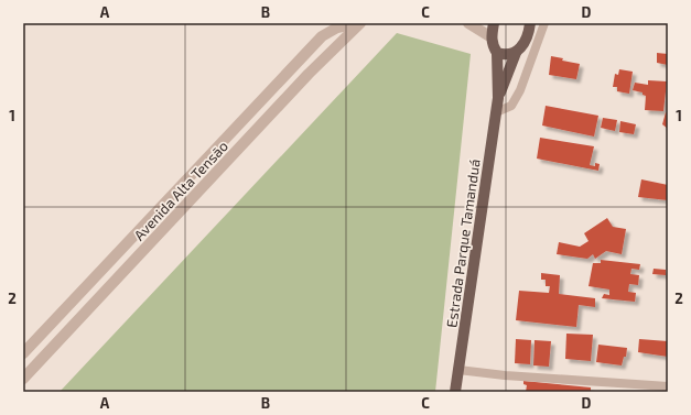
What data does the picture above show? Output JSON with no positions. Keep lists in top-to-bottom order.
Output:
{
  "streets": {
    "main road": ["Estrada Parque Tamanduá"],
    "street": ["Avenida Alta Tensāo"]
  },
  "grid": {
    "columns": [
      "A",
      "B",
      "C",
      "D"
    ],
    "rows": ["1", "2"]
  }
}
